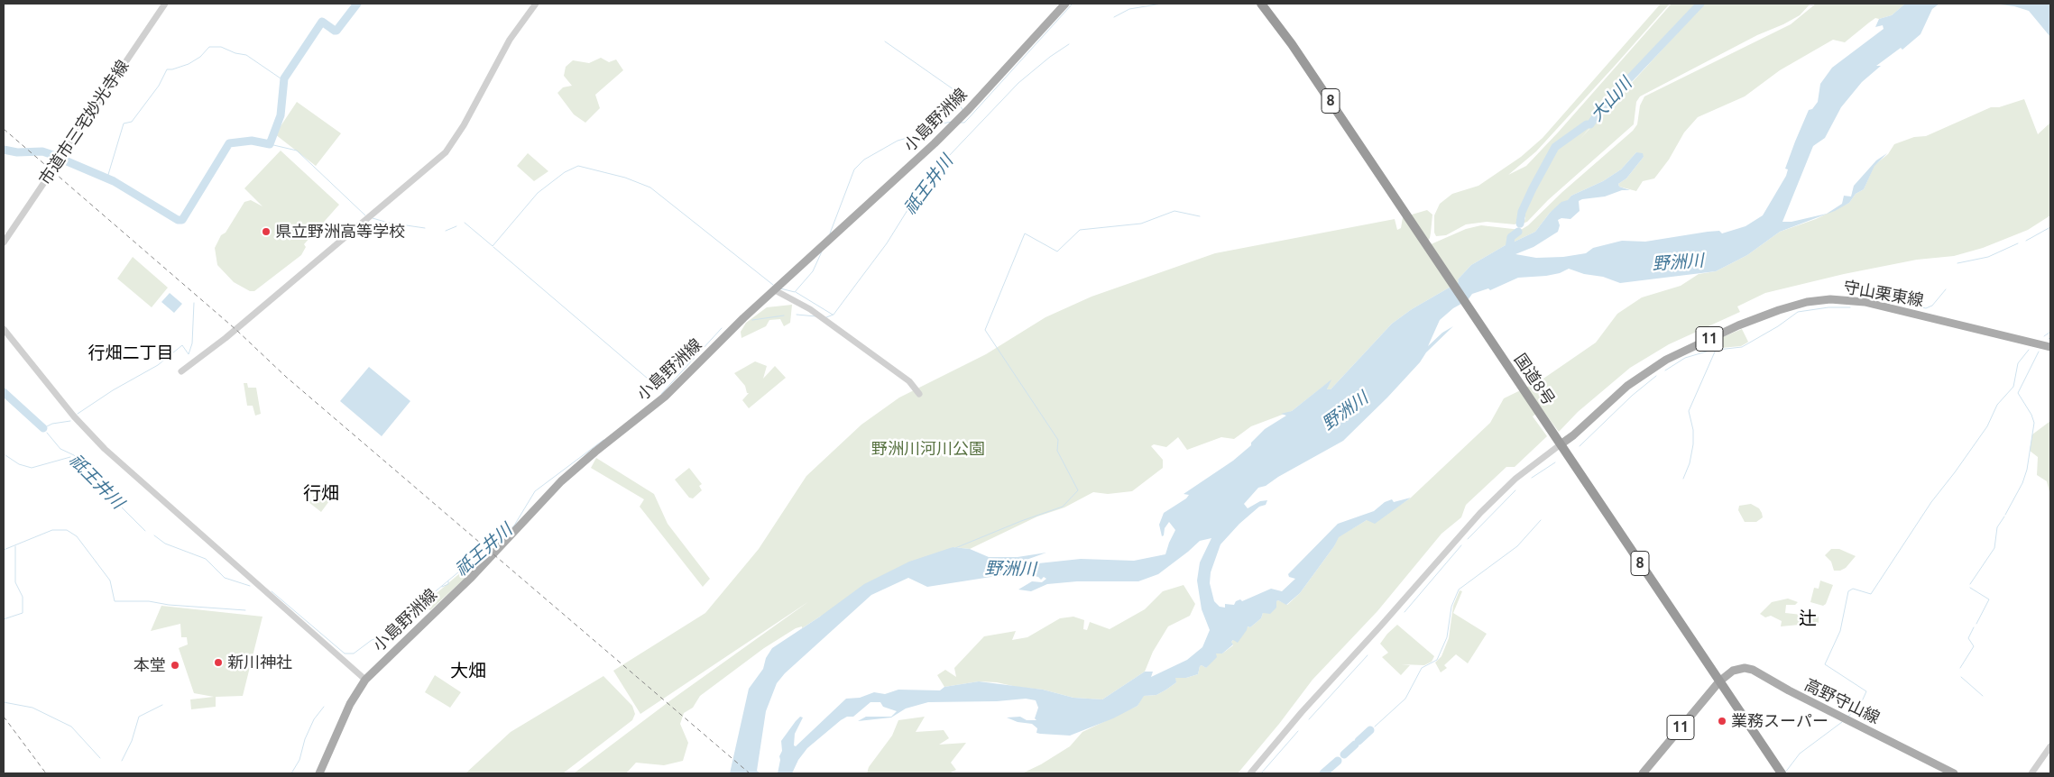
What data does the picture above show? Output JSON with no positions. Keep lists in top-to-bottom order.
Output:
{
  "streets": {
    "highway": ["8", "国道8号"],
    "main road": [
      "小島野洲線",
      "守山栗東線",
      "11",
      "高野守山線"
    ],
    "street": ["市道市三宅妙光寺線"]
  },
  "crossings": [
    ["守山栗東線", "国道8号"],
    ["11", "国道8号"],
    ["11", "高野守山線"],
    ["国道8号", "高野守山線"]
  ],
  "districts": [
    "行畑二丁目",
    "行畑",
    "辻",
    "大畑"
  ],
  "water": ["大山川", "祇王井川", "野洲川"],
  "parks": ["野洲川河川公園"],
  "places": [
    "県立野洲高等学校",
    "新川神社",
    "本堂",
    "業務スーパー"
  ]
}
